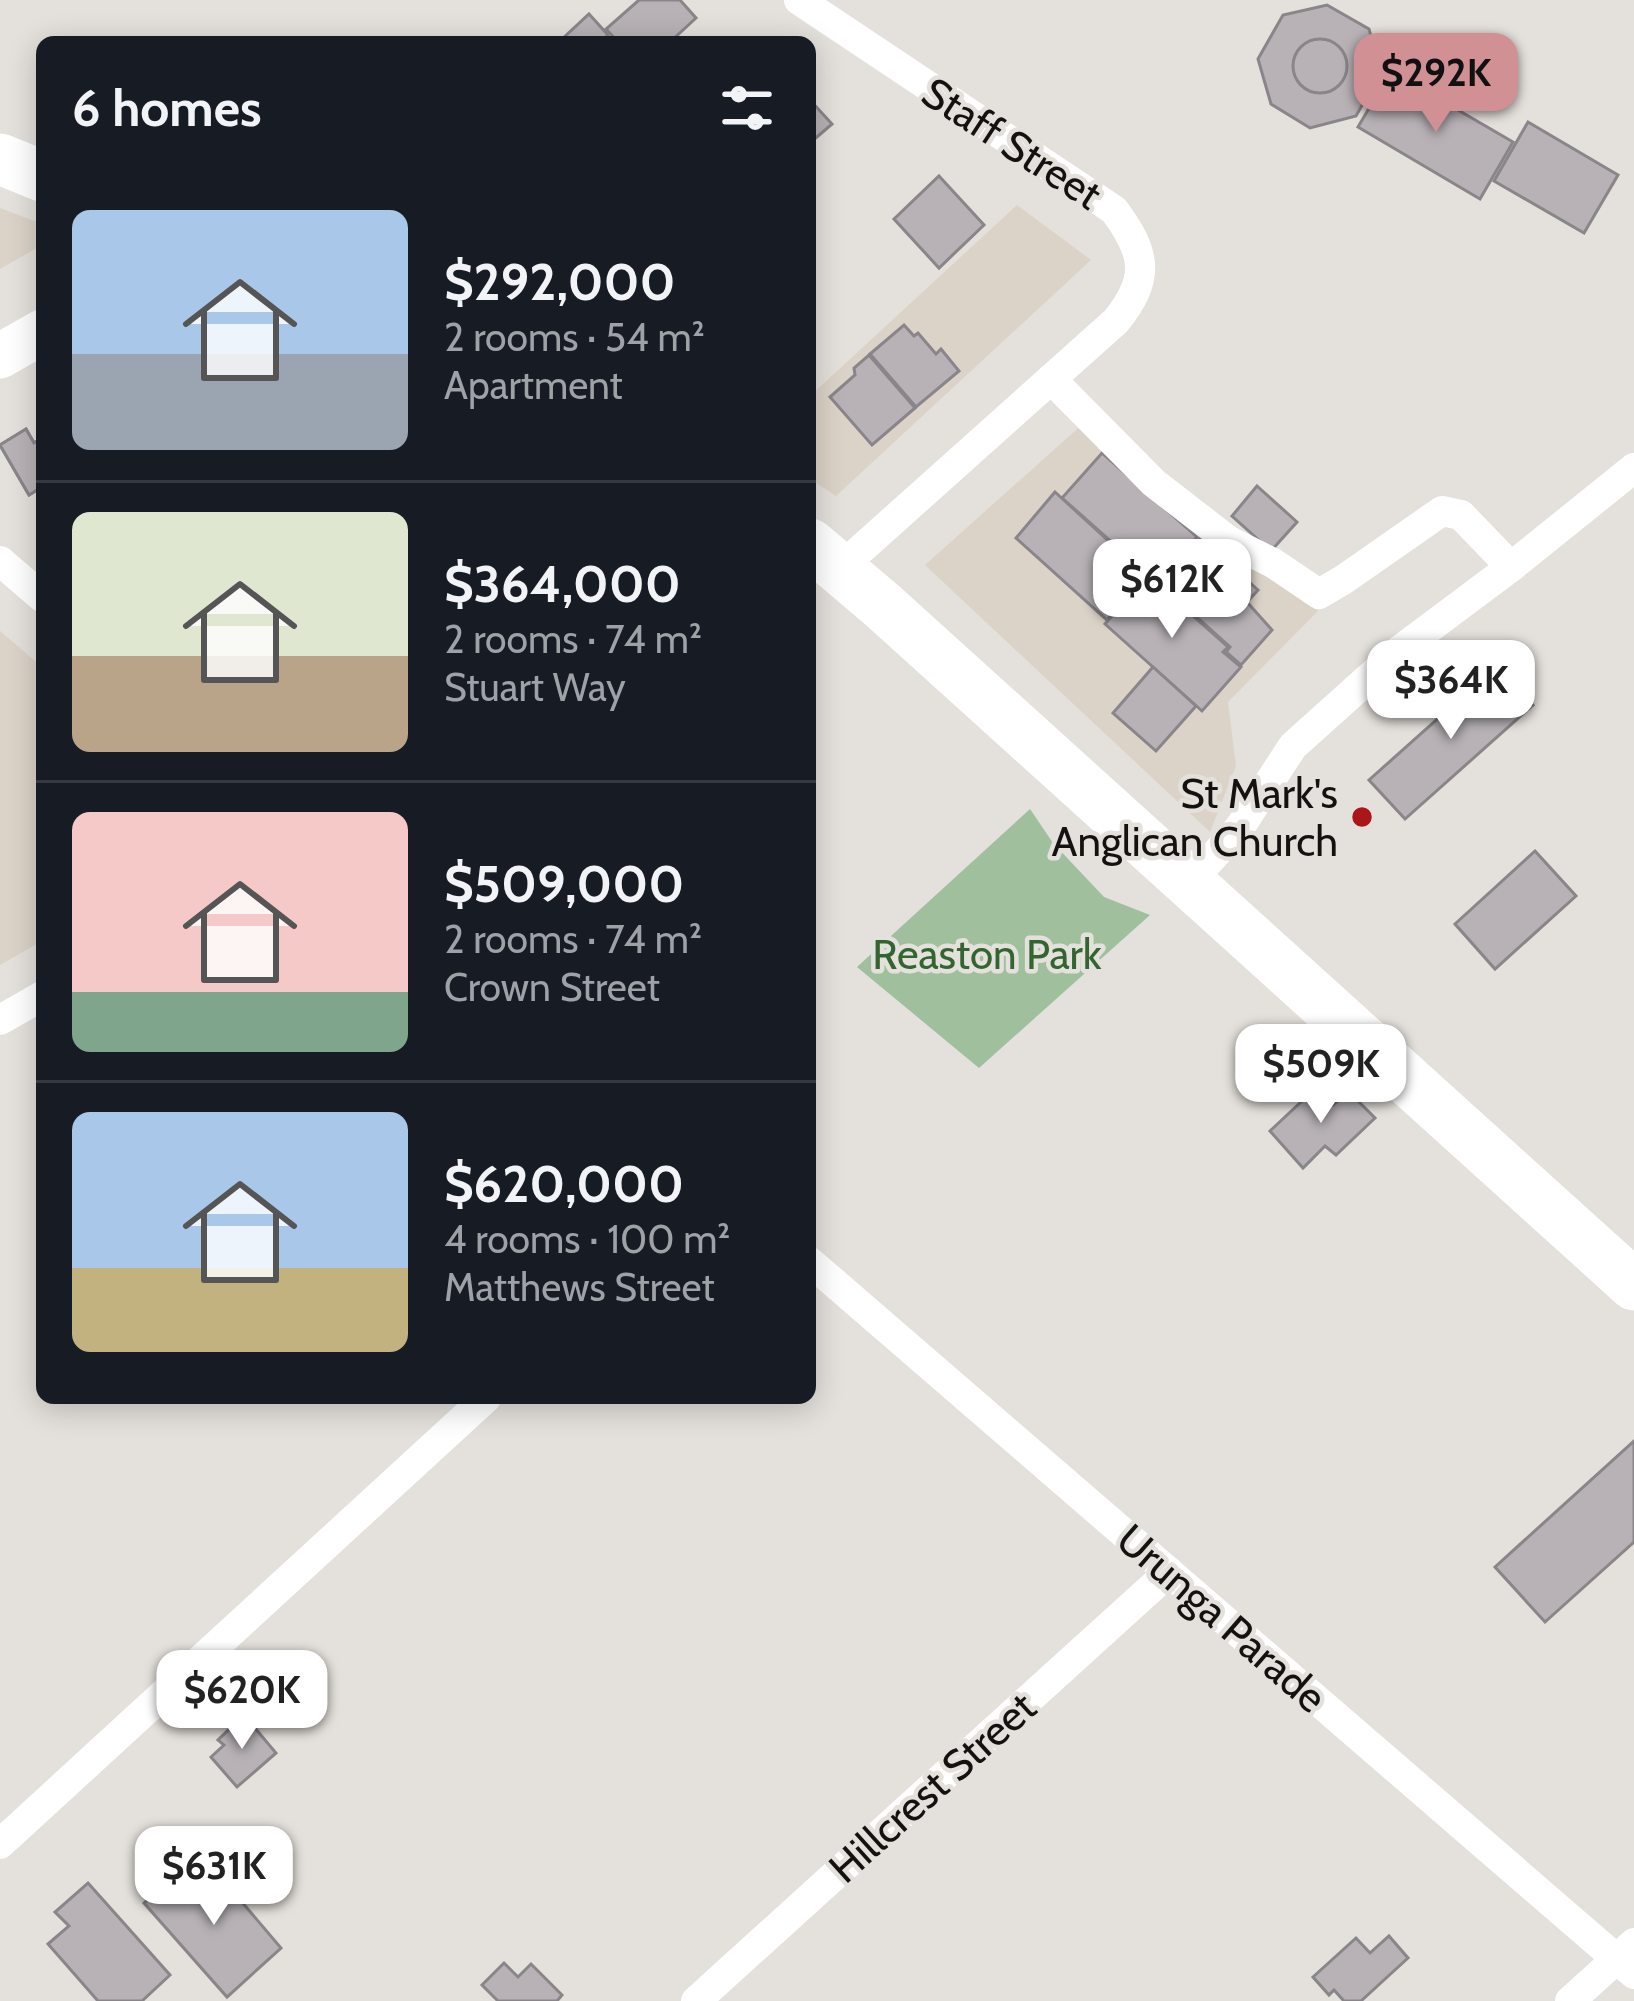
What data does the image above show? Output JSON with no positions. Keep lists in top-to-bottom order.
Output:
{
  "streets": {
    "street": ["Staff Street", "Urunga Parade", "Hillcrest Street"]
  },
  "crossings": [
    ["Urunga Parade", "Hillcrest Street"]
  ],
  "parks": ["Reaston Park"],
  "places": ["St Mark's Anglican Church"],
  "page": {
    "price": [
      "$292K",
      "$612K",
      "$364K",
      "$509K",
      "$620K",
      "$631K"
    ],
    "heading": "6 homes",
    "list": [
      {
        "name": "$292,000",
        "note": "2 rooms · 54 m² · Apartment"
      },
      {
        "name": "$364,000",
        "note": "2 rooms · 74 m² · Stuart Way"
      },
      {
        "name": "$509,000",
        "note": "2 rooms · 74 m² · Crown Street"
      },
      {
        "name": "$620,000",
        "note": "4 rooms · 100 m² · Matthews Street"
      }
    ]
  }
}
